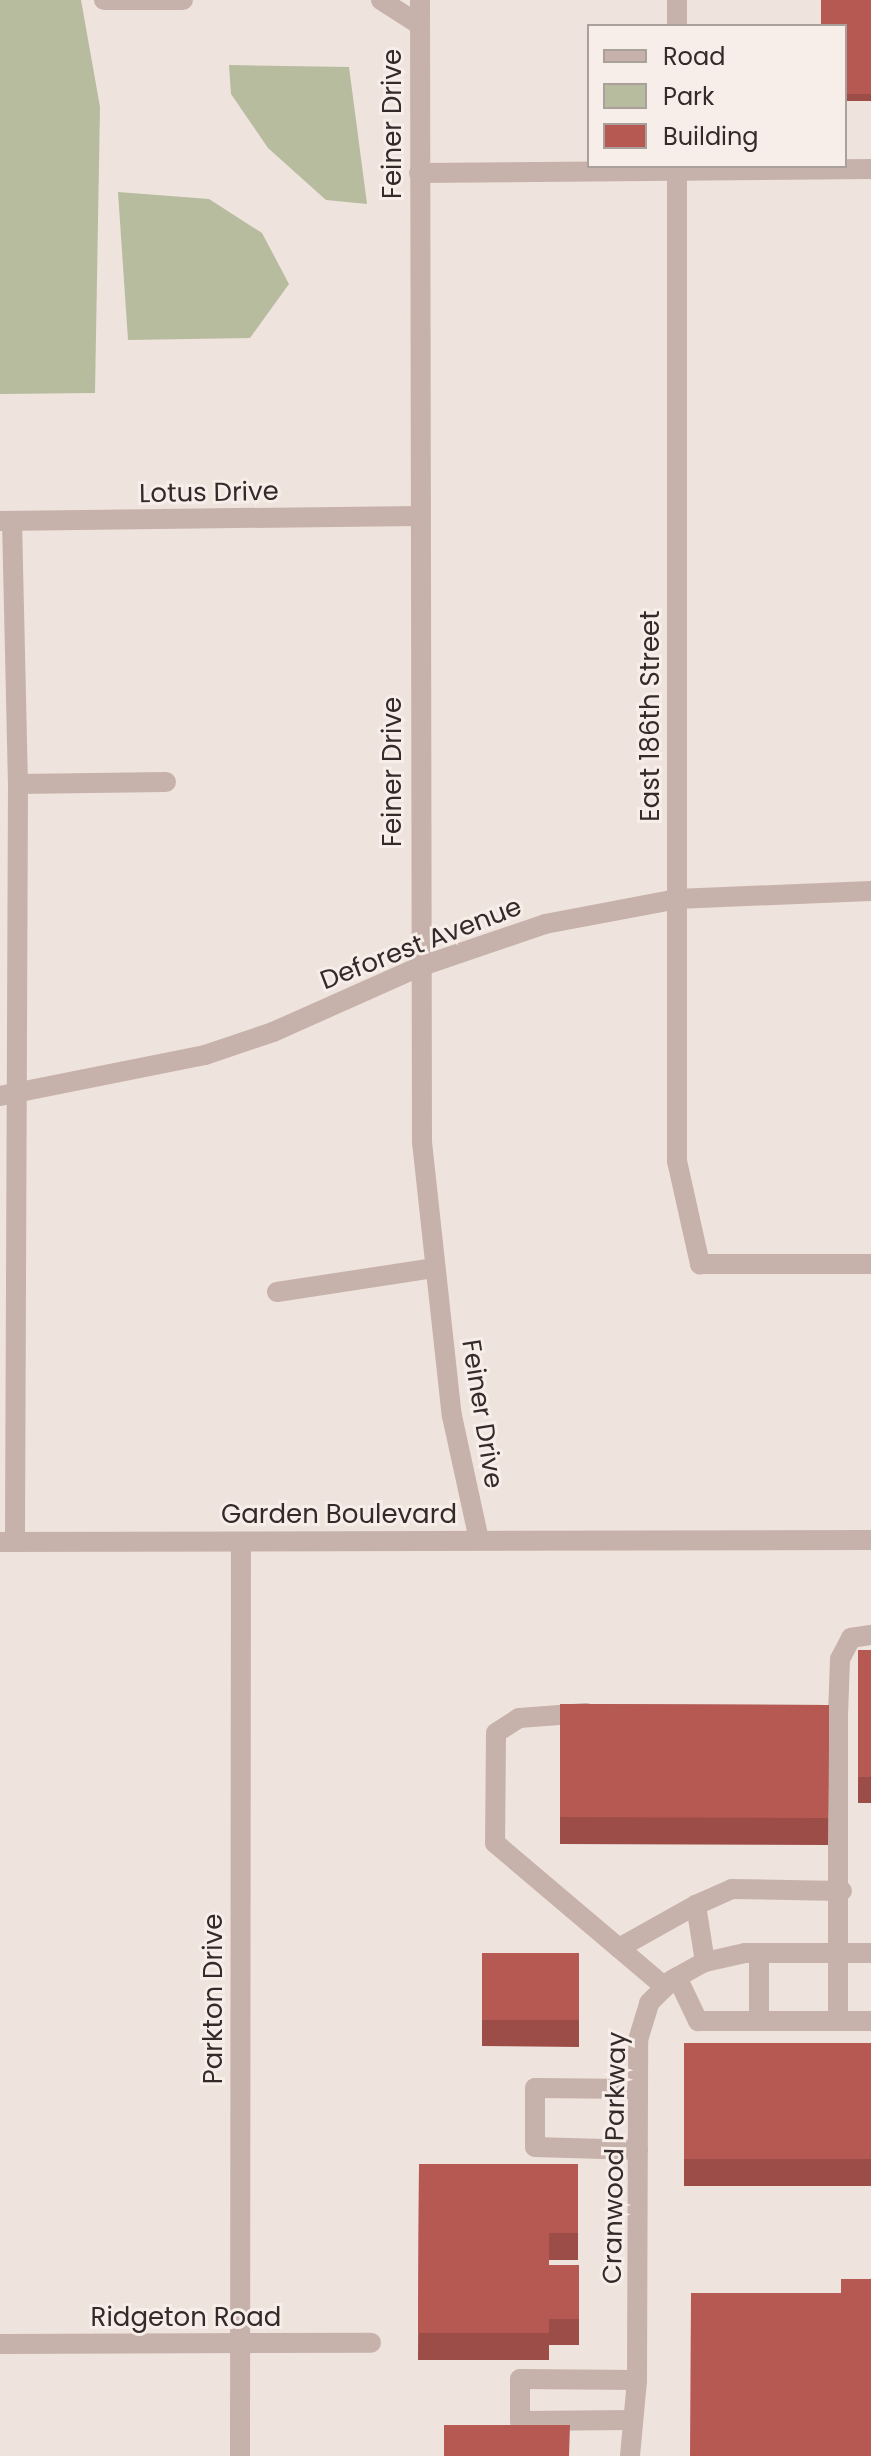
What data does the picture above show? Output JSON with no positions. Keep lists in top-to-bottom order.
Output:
{
  "streets": {
    "street": [
      "Feiner Drive",
      "Lotus Drive",
      "East 186th Street",
      "Deforest Avenue",
      "Garden Boulevard",
      "Parkton Drive",
      "Cranwood Parkway",
      "Ridgeton Road"
    ]
  },
  "crossings": [
    ["Feiner Drive", "Lotus Drive"],
    ["Feiner Drive", "Deforest Avenue"],
    ["Feiner Drive", "Garden Boulevard"],
    ["East 186th Street", "Deforest Avenue"],
    ["Garden Boulevard", "Parkton Drive"],
    ["Parkton Drive", "Ridgeton Road"]
  ],
  "legend": ["Road", "Park", "Building"]
}
